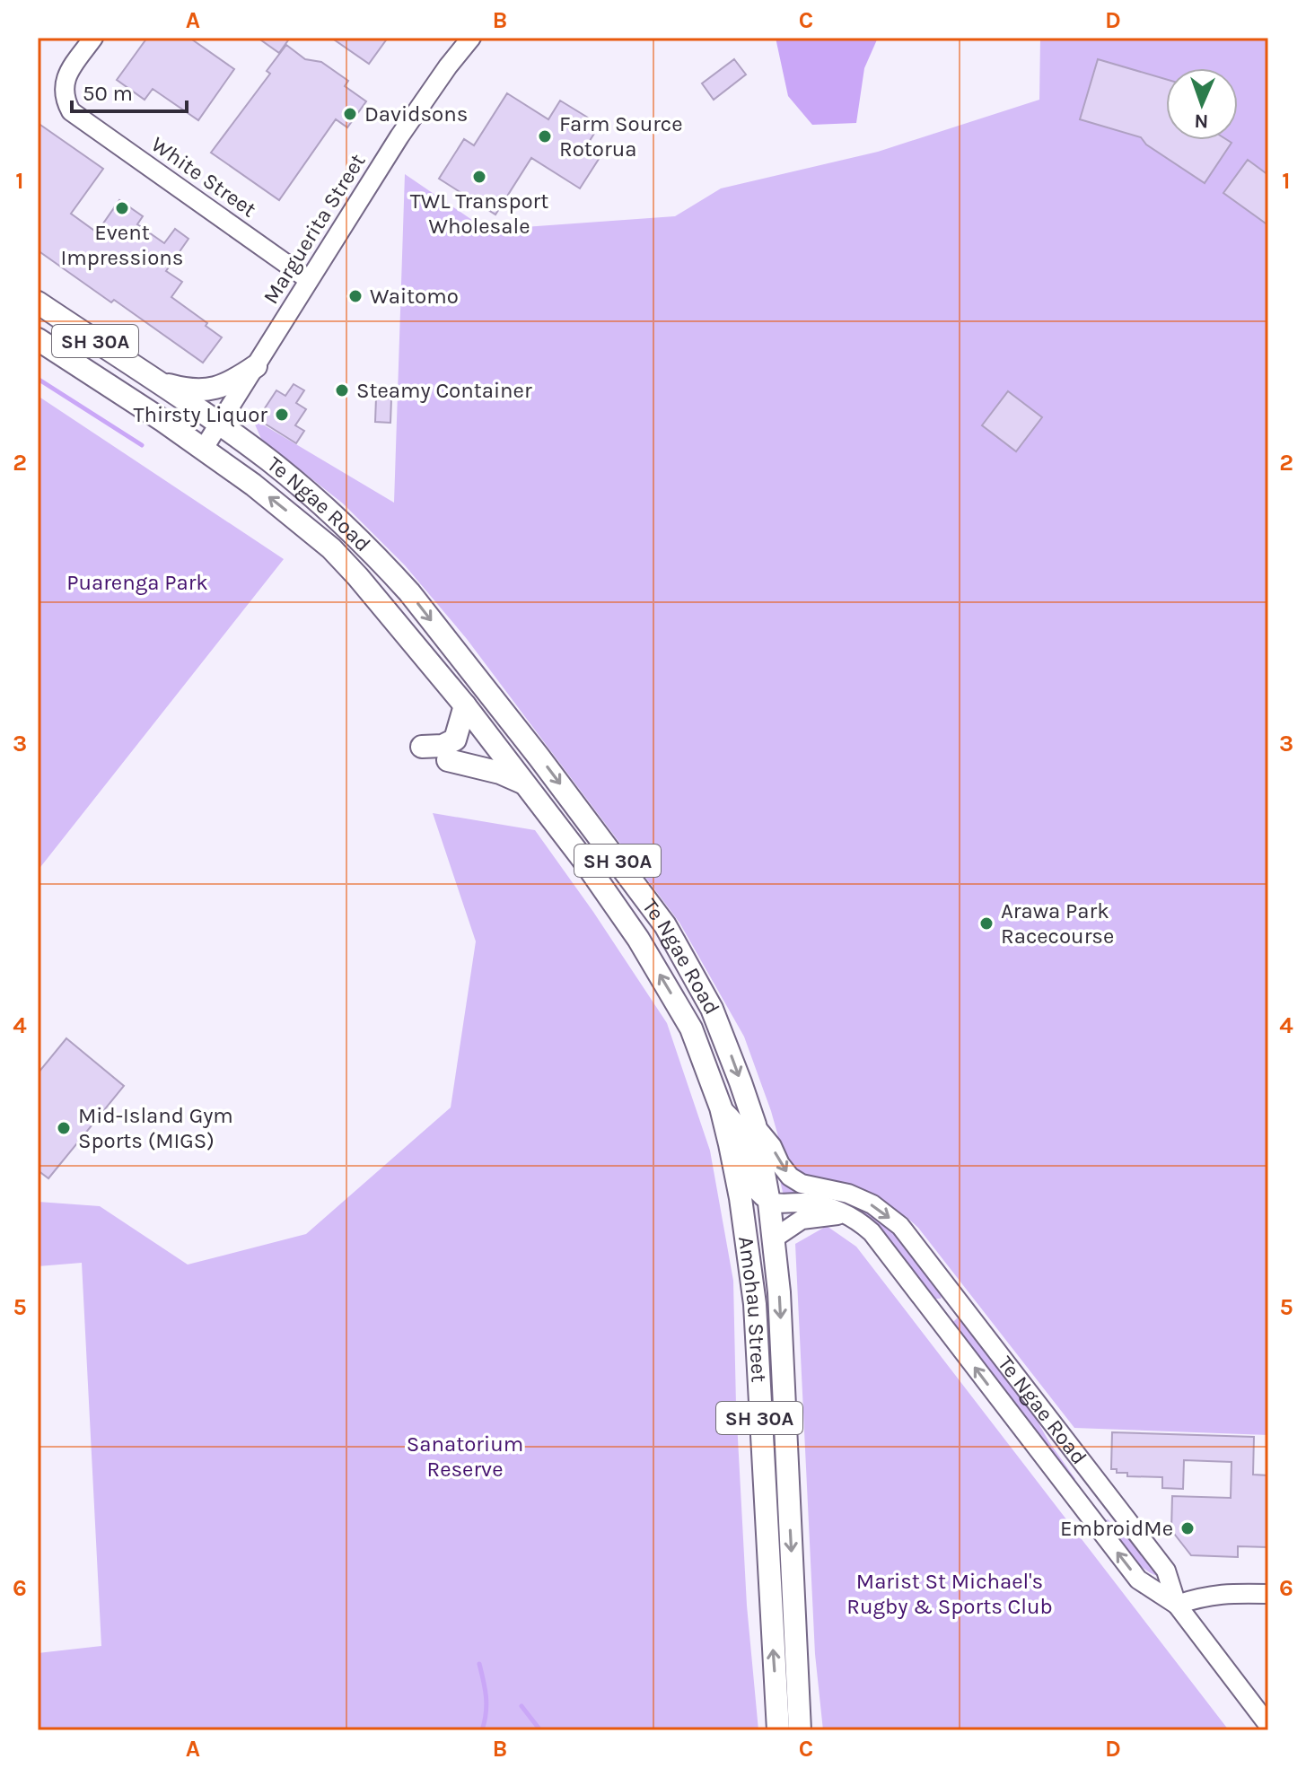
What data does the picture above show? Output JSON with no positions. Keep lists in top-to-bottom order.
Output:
{
  "streets": {
    "main road": ["SH 30A", "Te Ngae Road", "Amohau Street"],
    "street": ["White Street", "Marguerita Street"]
  },
  "crossings": [
    ["White Street", "Marguerita Street"],
    ["Marguerita Street", "Te Ngae Road"],
    ["Te Ngae Road", "Amohau Street"]
  ],
  "parks": ["Puarenga Park", "Sanatorium Reserve", "Marist St Michael's Rugby & Sports Club"],
  "places": [
    "Davidsons",
    "Farm Source Rotorua",
    "TWL Transport Wholesale",
    "Event Impressions",
    "Waitomo",
    "Steamy Container",
    "Thirsty Liquor",
    "Arawa Park Racecourse",
    "Mid-Island Gym Sports (MIGS)",
    "EmbroidMe"
  ],
  "scale_bar": "50 m",
  "north": "bottom",
  "grid": {
    "columns": [
      "A",
      "B",
      "C",
      "D"
    ],
    "rows": [
      "1",
      "2",
      "3",
      "4",
      "5",
      "6"
    ]
  }
}
